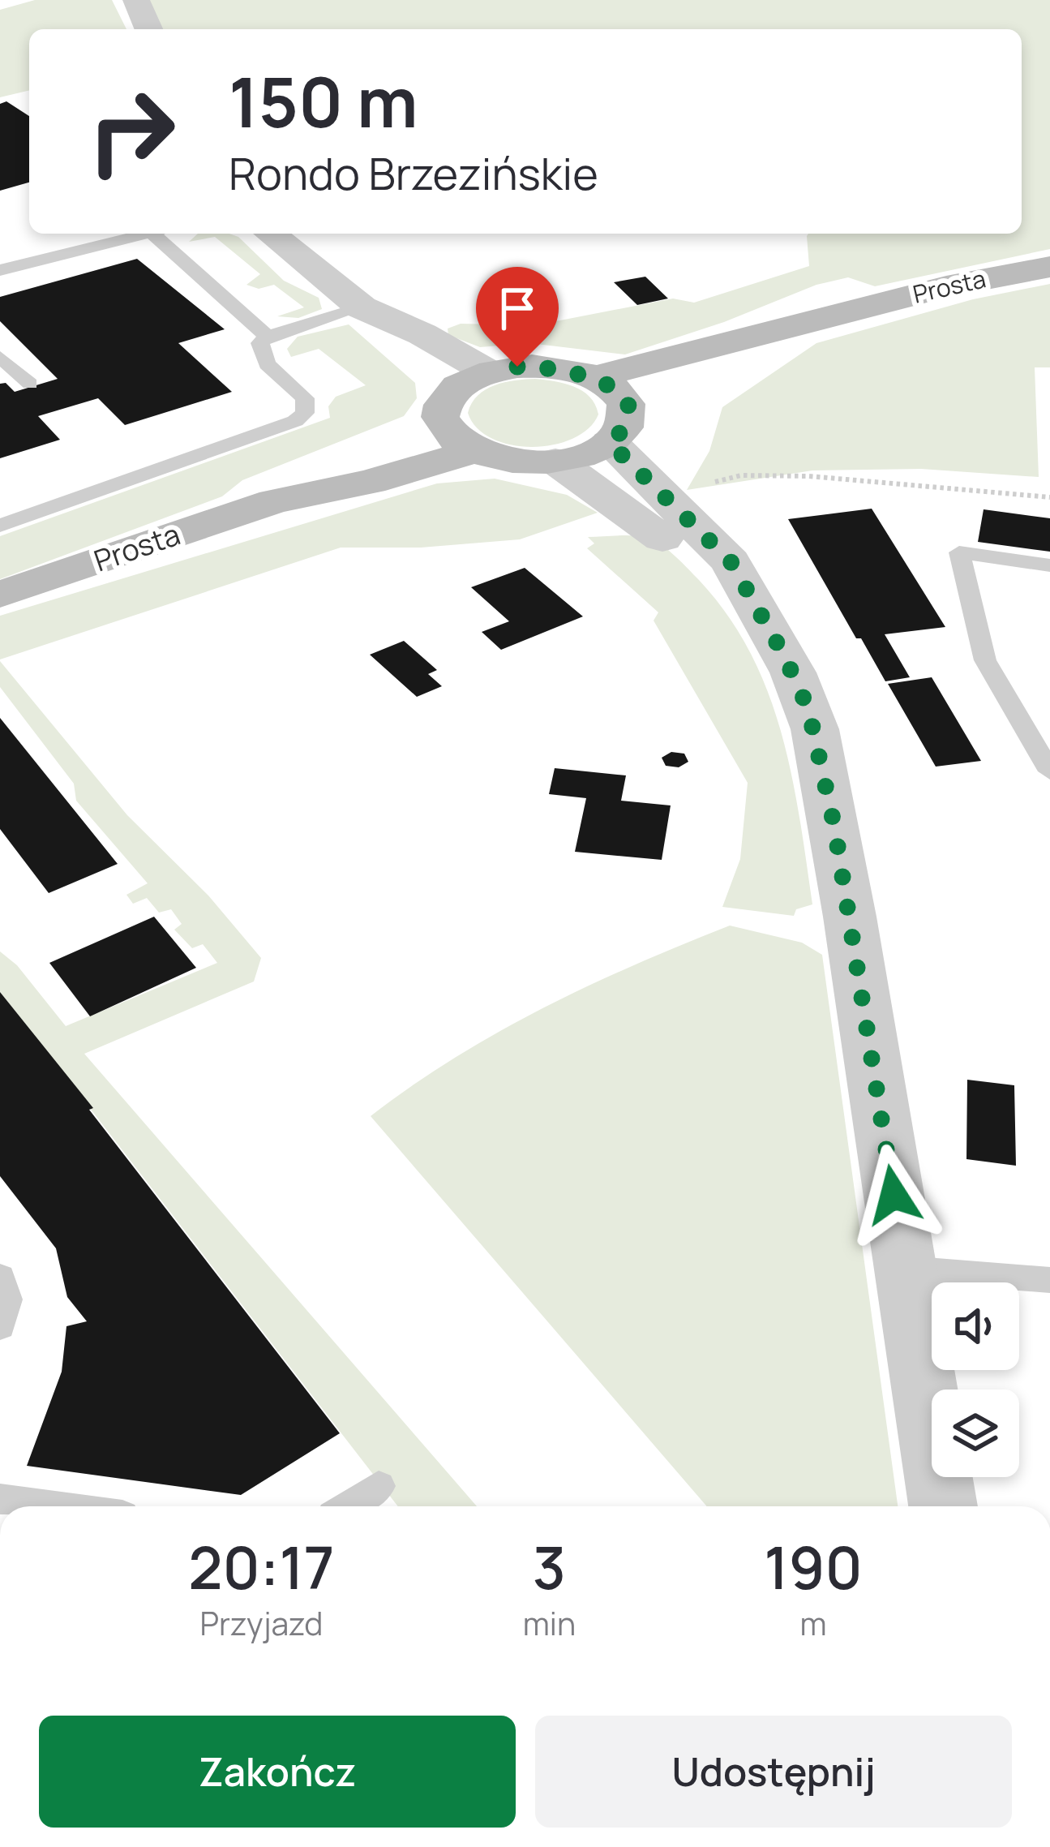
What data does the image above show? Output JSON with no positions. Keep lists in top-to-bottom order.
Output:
{
  "streets": {
    "main road": ["Prosta"]
  },
  "page": {
    "turn": ["150 m", "Rondo Brzezińskie"],
    "eta": [
      "20:17",
      "Przyjazd",
      "3",
      "min",
      "190",
      "m"
    ],
    "buttons": ["Zakończ", "Udostępnij"]
  }
}
